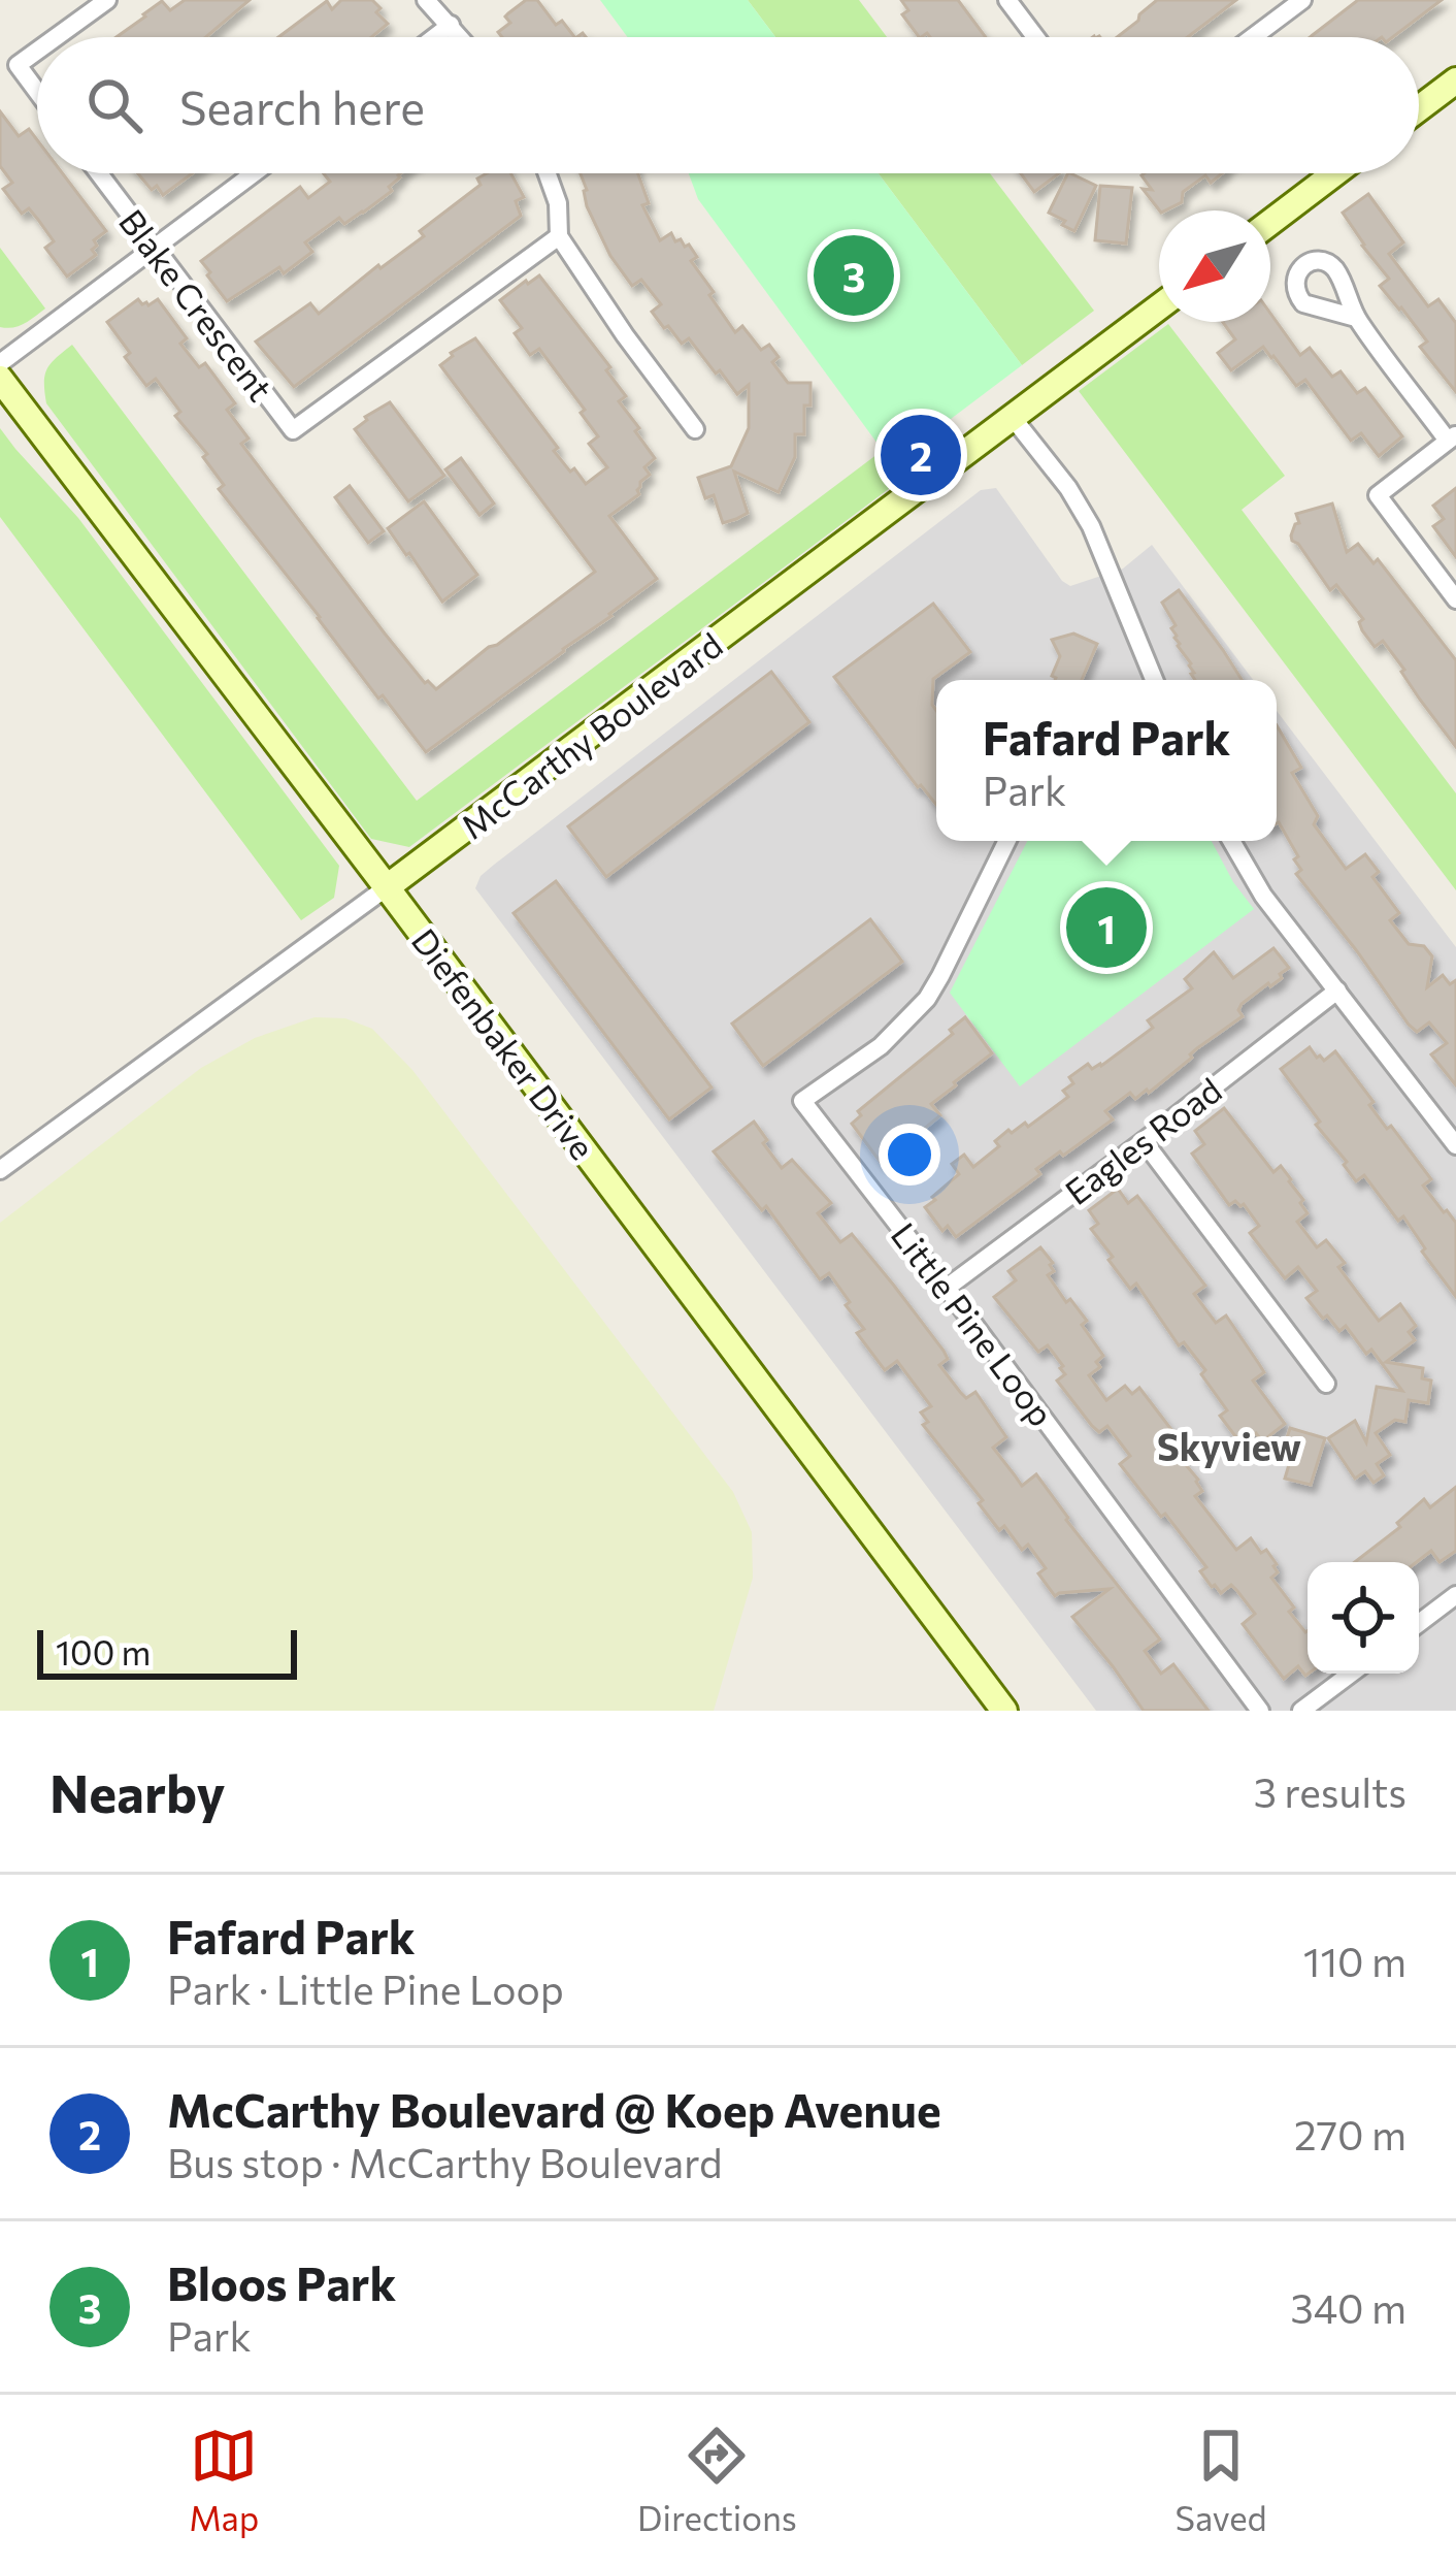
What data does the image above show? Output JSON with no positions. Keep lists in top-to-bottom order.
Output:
{
  "streets": {
    "main road": ["McCarthy Boulevard", "Diefenbaker Drive"],
    "street": ["Blake Crescent", "Eagles Road", "Little Pine Loop"]
  },
  "crossings": [
    ["McCarthy Boulevard", "Diefenbaker Drive"],
    ["Eagles Road", "Little Pine Loop"]
  ],
  "districts": ["Skyview"],
  "scale_bar": "100 m",
  "north": "bottom left",
  "page": {
    "search": "Search here",
    "pins": ["3", "2", "1"],
    "popup": ["Fafard Park", "Park"],
    "scale": "100 m",
    "heading": ["Nearby", "3 results"],
    "list": [
      {
        "mark": "1",
        "name": "Fafard Park",
        "note": "Park · Little Pine Loop",
        "value": "110 m"
      },
      {
        "mark": "2",
        "name": "McCarthy Boulevard @ Koep Avenue",
        "note": "Bus stop · McCarthy Boulevard",
        "value": "270 m"
      },
      {
        "mark": "3",
        "name": "Bloos Park",
        "note": "Park",
        "value": "340 m"
      }
    ],
    "nav": ["Map", "Directions", "Saved"]
  }
}
